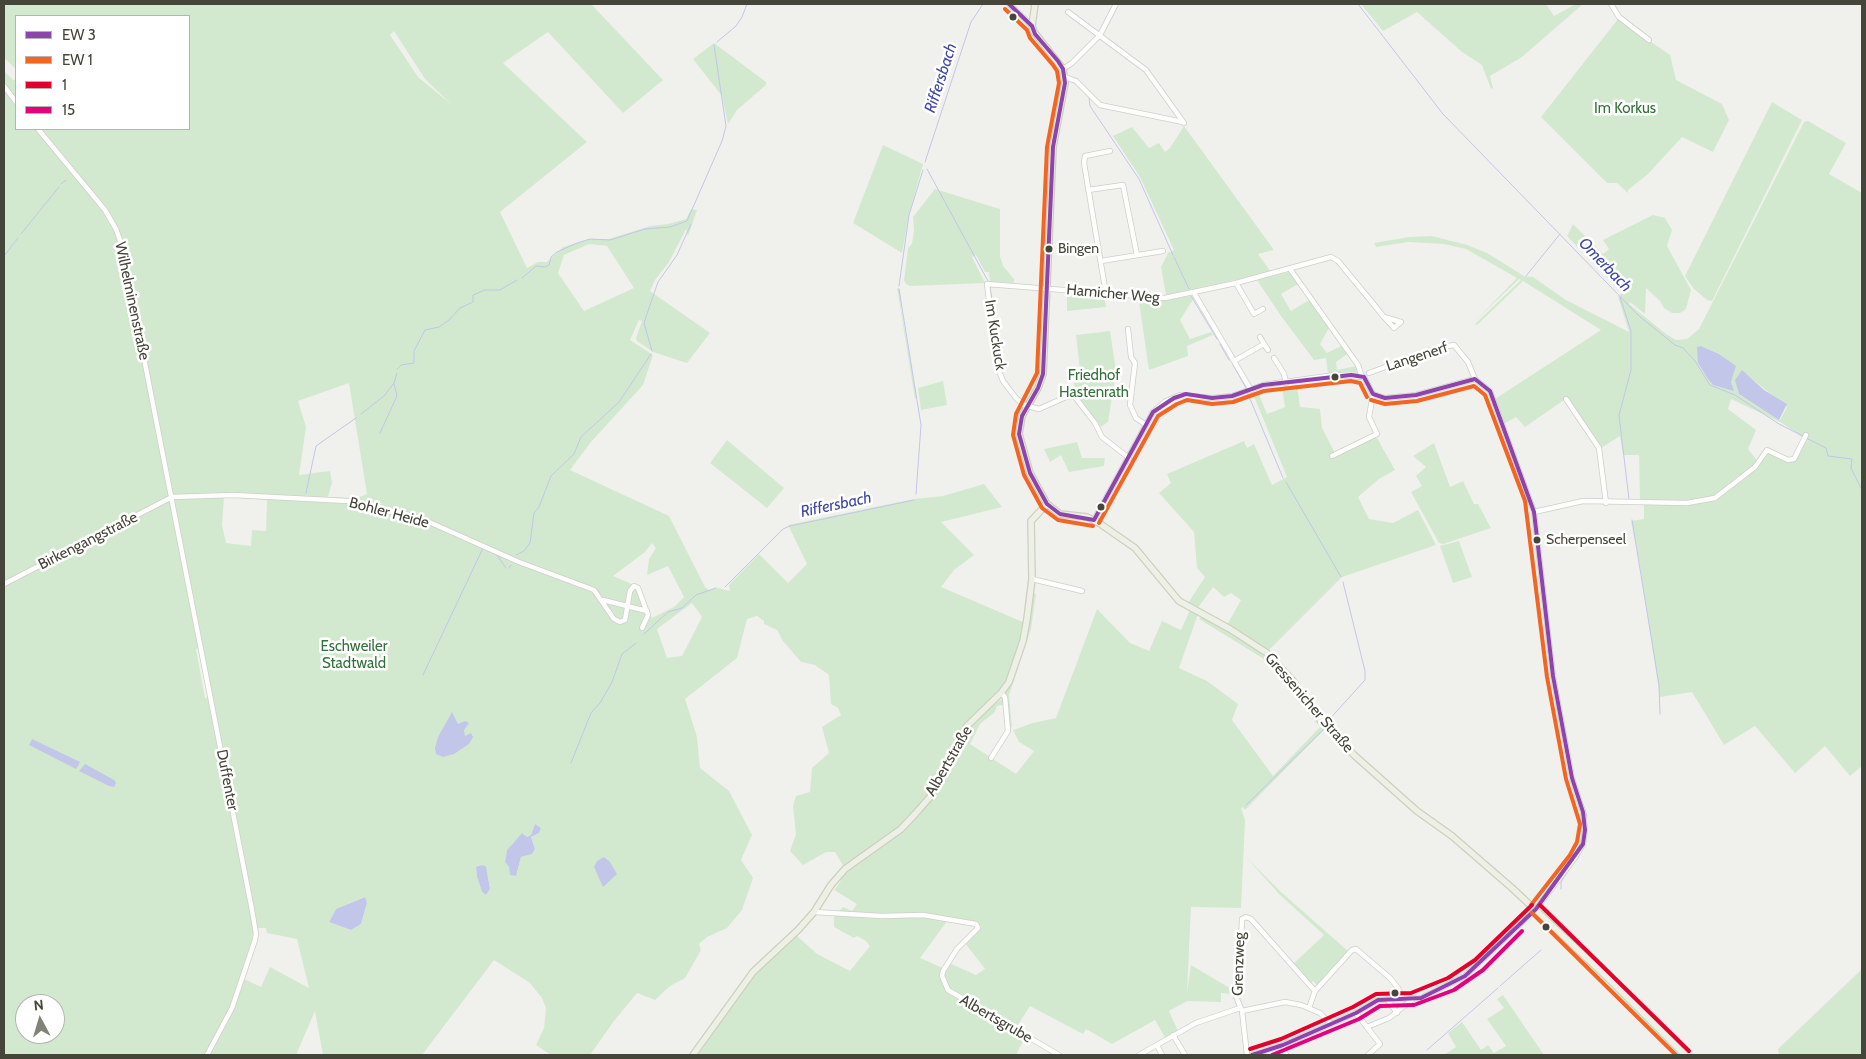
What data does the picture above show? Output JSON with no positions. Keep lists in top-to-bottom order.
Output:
{
  "streets": {
    "main road": ["Gressenicher Straße", "Albertstraße"],
    "street": [
      "Hamicher Weg",
      "Wilhelminenstraße",
      "Im Kuckuck",
      "Langenerf",
      "Bohler Heide",
      "Birkengangstraße",
      "Duffenter",
      "Grenzweg",
      "Albertsgrube"
    ]
  },
  "crossings": [
    ["Hamicher Weg", "Im Kuckuck"],
    ["Wilhelminenstraße", "Bohler Heide"],
    ["Wilhelminenstraße", "Birkengangstraße"],
    ["Wilhelminenstraße", "Duffenter"],
    ["Bohler Heide", "Birkengangstraße"],
    ["Bohler Heide", "Duffenter"],
    ["Birkengangstraße", "Duffenter"],
    ["Gressenicher Straße", "Albertstraße"],
    ["Albertstraße", "Albertsgrube"]
  ],
  "water": ["Riffersbach", "Omerbach"],
  "parks": ["Im Korkus", "Friedhof Hastenrath", "Eschweiler Stadtwald"],
  "places": ["Bingen", "Scherpenseel"],
  "lines": ["transit line 1", "transit line 15"],
  "legend": [
    "EW 3",
    "EW 1",
    "1",
    "15"
  ],
  "north": "top"
}
